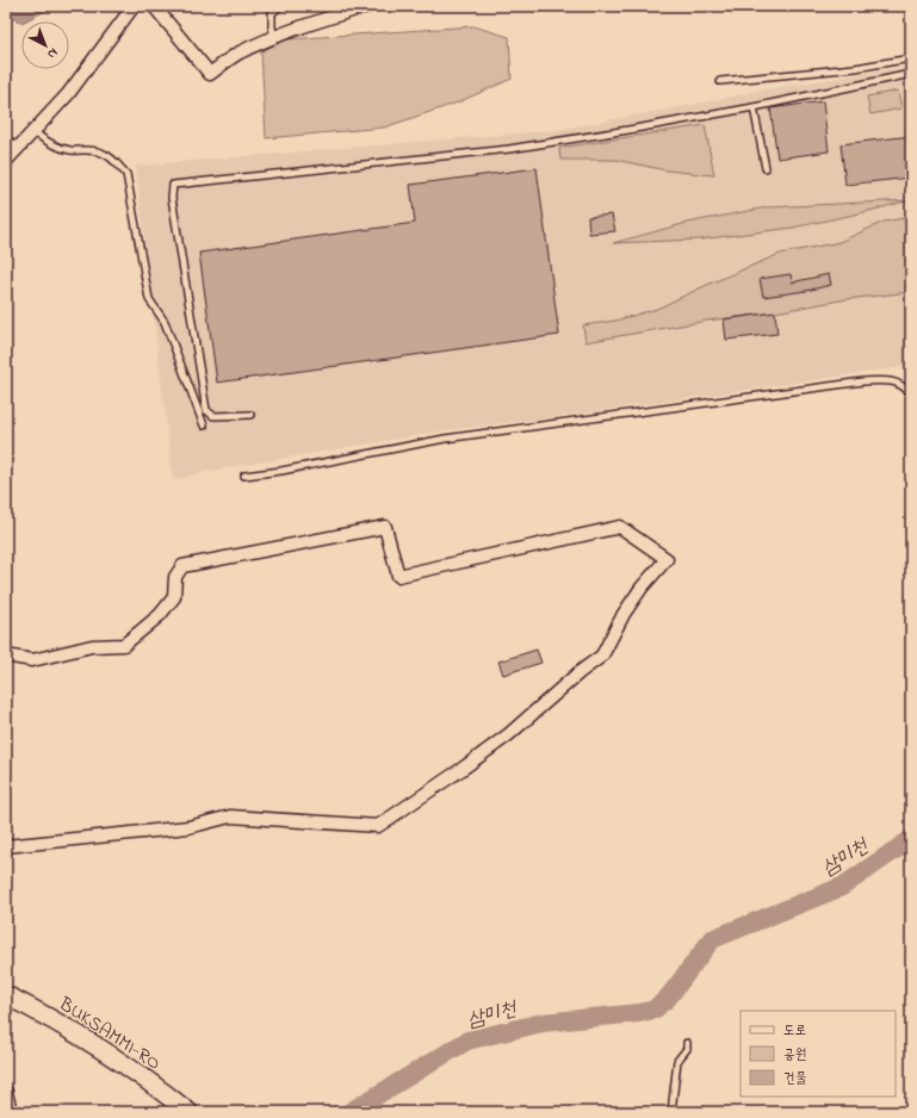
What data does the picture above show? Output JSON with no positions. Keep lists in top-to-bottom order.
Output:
{
  "streets": {
    "street": ["BUKSAMMI-RO"]
  },
  "water": ["삼미천"],
  "legend": ["도로", "공원", "건물"],
  "north": "bottom right"
}
